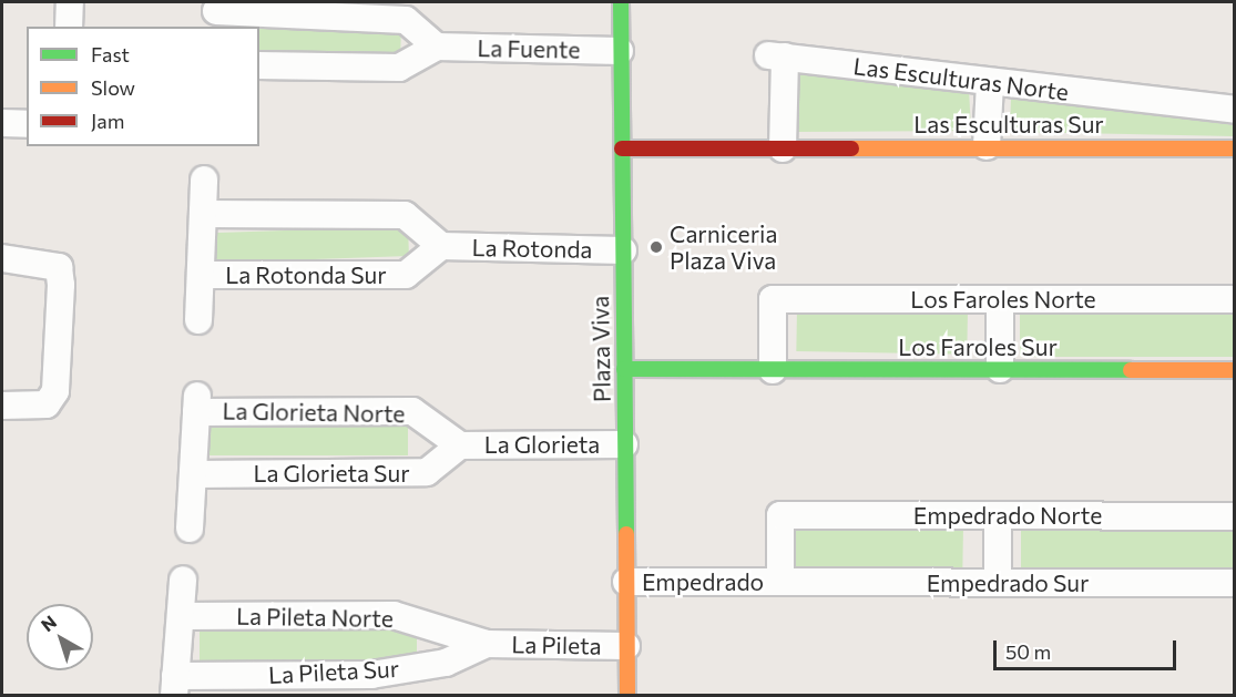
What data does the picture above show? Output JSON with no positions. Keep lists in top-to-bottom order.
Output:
{
  "streets": {
    "street": [
      "La Fuente",
      "Las Esculturas Norte",
      "Las Esculturas Sur",
      "La Rotonda",
      "La Rotonda Sur",
      "Los Faroles Norte",
      "Los Faroles Sur",
      "Plaza Viva",
      "La Glorieta Norte",
      "La Glorieta",
      "La Glorieta Sur",
      "Empedrado Norte",
      "Empedrado",
      "Empedrado Sur",
      "La Pileta Norte",
      "La Pileta",
      "La Pileta Sur"
    ]
  },
  "crossings": [
    ["La Fuente", "Plaza Viva"],
    ["Las Esculturas Norte", "Las Esculturas Sur"],
    ["Las Esculturas Sur", "Plaza Viva"],
    ["La Rotonda", "La Rotonda Sur"],
    ["La Rotonda", "Plaza Viva"],
    ["Los Faroles Norte", "Los Faroles Sur"],
    ["Los Faroles Sur", "Plaza Viva"],
    ["Plaza Viva", "La Glorieta"],
    ["Plaza Viva", "Empedrado"],
    ["Plaza Viva", "La Pileta"],
    ["La Glorieta Norte", "La Glorieta"],
    ["La Glorieta Norte", "La Glorieta Sur"],
    ["La Glorieta", "La Glorieta Sur"],
    ["Empedrado Norte", "Empedrado"],
    ["Empedrado Norte", "Empedrado Sur"],
    ["Empedrado", "Empedrado Sur"],
    ["La Pileta Norte", "La Pileta"],
    ["La Pileta Norte", "La Pileta Sur"],
    ["La Pileta", "La Pileta Sur"]
  ],
  "places": ["Carniceria Plaza Viva"],
  "legend": ["Fast", "Slow", "Jam"],
  "scale_bar": "50 m",
  "north": "top left"
}
